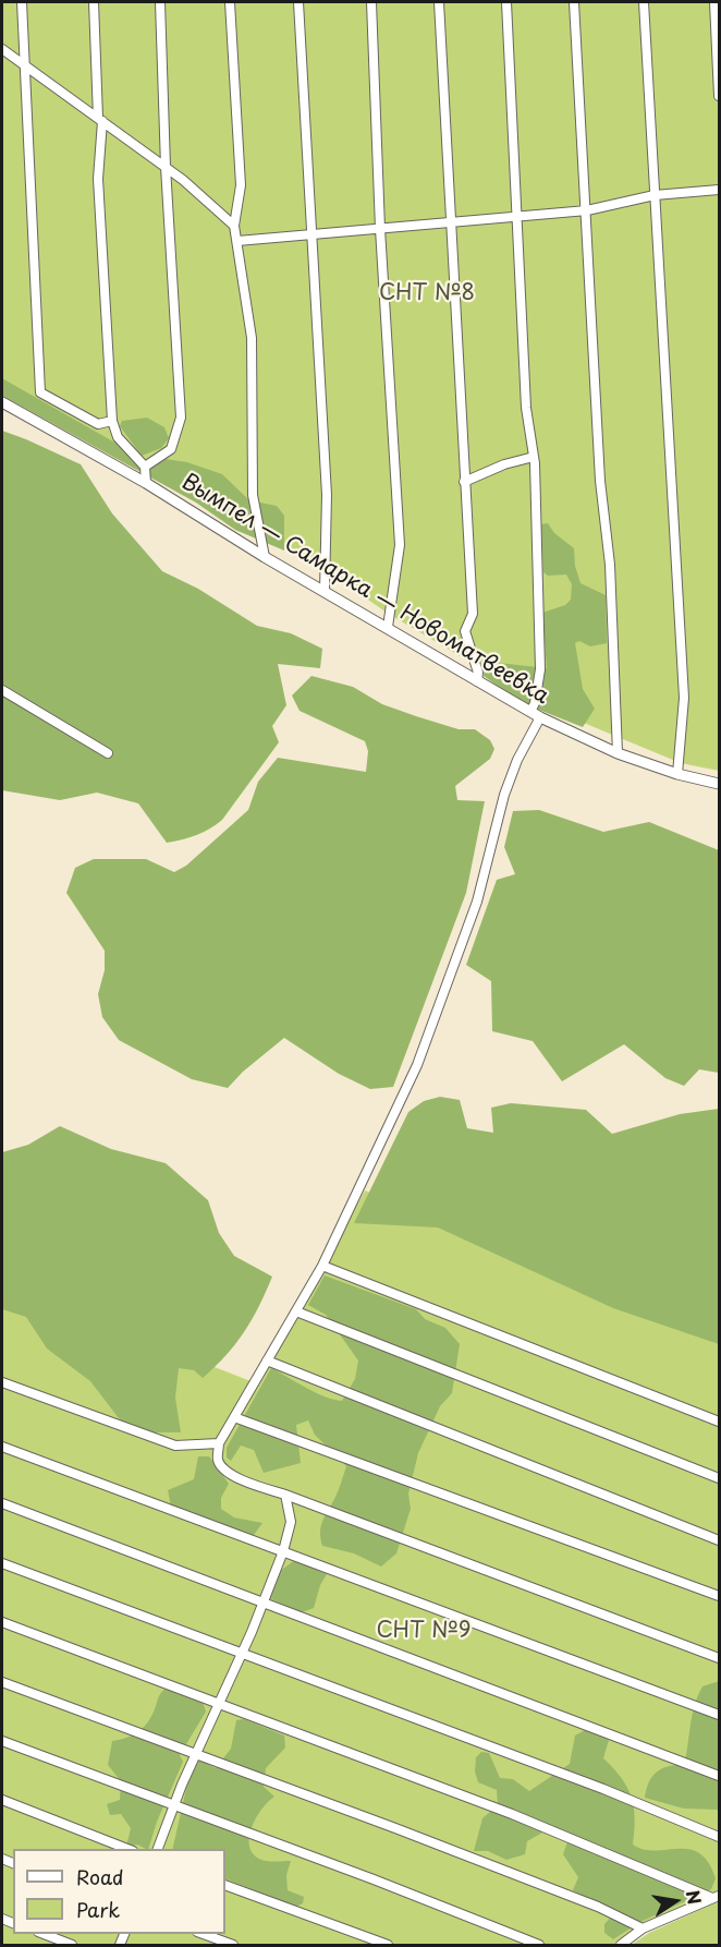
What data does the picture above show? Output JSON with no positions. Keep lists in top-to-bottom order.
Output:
{
  "streets": {
    "main road": ["Вымпел — Самарка — Новоматвеевка"]
  },
  "parks": ["СНТ №8", "СНТ №9"],
  "legend": ["Road", "Park"],
  "north": "right"
}
